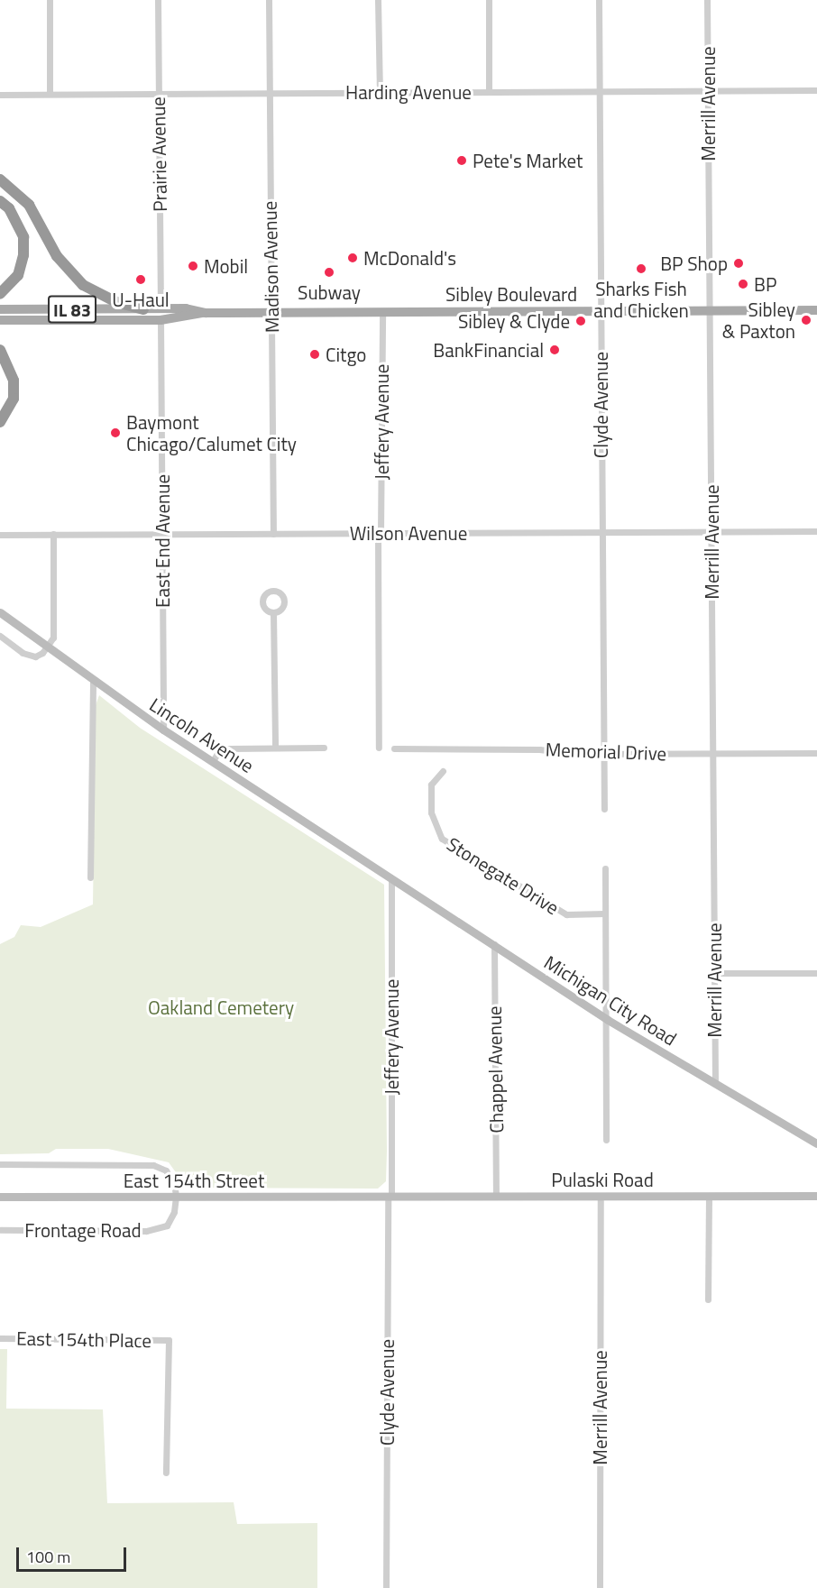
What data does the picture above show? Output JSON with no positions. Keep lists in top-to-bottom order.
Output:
{
  "streets": {
    "main road": ["Sibley Boulevard", "IL 83"],
    "street": [
      "Harding Avenue",
      "Merrill Avenue",
      "Prairie Avenue",
      "Madison Avenue",
      "Clyde Avenue",
      "Jeffery Avenue",
      "Wilson Avenue",
      "East End Avenue",
      "Lincoln Avenue",
      "Memorial Drive",
      "Stonegate Drive",
      "Michigan City Road",
      "Chappel Avenue",
      "Pulaski Road",
      "East 154th Street",
      "Frontage Road",
      "East 154th Place"
    ]
  },
  "crossings": [
    ["Harding Avenue", "Merrill Avenue"],
    ["Harding Avenue", "Prairie Avenue"],
    ["Harding Avenue", "Madison Avenue"],
    ["Harding Avenue", "Clyde Avenue"],
    ["Merrill Avenue", "Sibley Boulevard"],
    ["Merrill Avenue", "Wilson Avenue"],
    ["Merrill Avenue", "Memorial Drive"],
    ["Merrill Avenue", "Michigan City Road"],
    ["Merrill Avenue", "Pulaski Road"],
    ["Prairie Avenue", "Sibley Boulevard"],
    ["Madison Avenue", "Sibley Boulevard"],
    ["Madison Avenue", "Wilson Avenue"],
    ["Sibley Boulevard", "Clyde Avenue"],
    ["Sibley Boulevard", "Jeffery Avenue"],
    ["Sibley Boulevard", "East End Avenue"],
    ["Clyde Avenue", "Jeffery Avenue"],
    ["Clyde Avenue", "Wilson Avenue"],
    ["Clyde Avenue", "Memorial Drive"],
    ["Clyde Avenue", "Pulaski Road"],
    ["Clyde Avenue", "East 154th Street"],
    ["Jeffery Avenue", "Wilson Avenue"],
    ["Jeffery Avenue", "Lincoln Avenue"],
    ["Jeffery Avenue", "Michigan City Road"],
    ["Jeffery Avenue", "Pulaski Road"],
    ["Jeffery Avenue", "East 154th Street"],
    ["Wilson Avenue", "East End Avenue"],
    ["East End Avenue", "Lincoln Avenue"],
    ["Lincoln Avenue", "Michigan City Road"],
    ["Michigan City Road", "Chappel Avenue"],
    ["Chappel Avenue", "Pulaski Road"],
    ["Pulaski Road", "East 154th Street"],
    ["East 154th Street", "Frontage Road"]
  ],
  "parks": ["Oakland Cemetery"],
  "places": [
    "Pete's Market",
    "McDonald's",
    "BP Shop",
    "Mobil",
    "Sharks Fish and Chicken",
    "Subway",
    "U-Haul",
    "BP",
    "Sibley & Paxton",
    "Sibley & Clyde",
    "BankFinancial",
    "Citgo",
    "Baymont Chicago/Calumet City"
  ],
  "scale_bar": "100 m"
}
